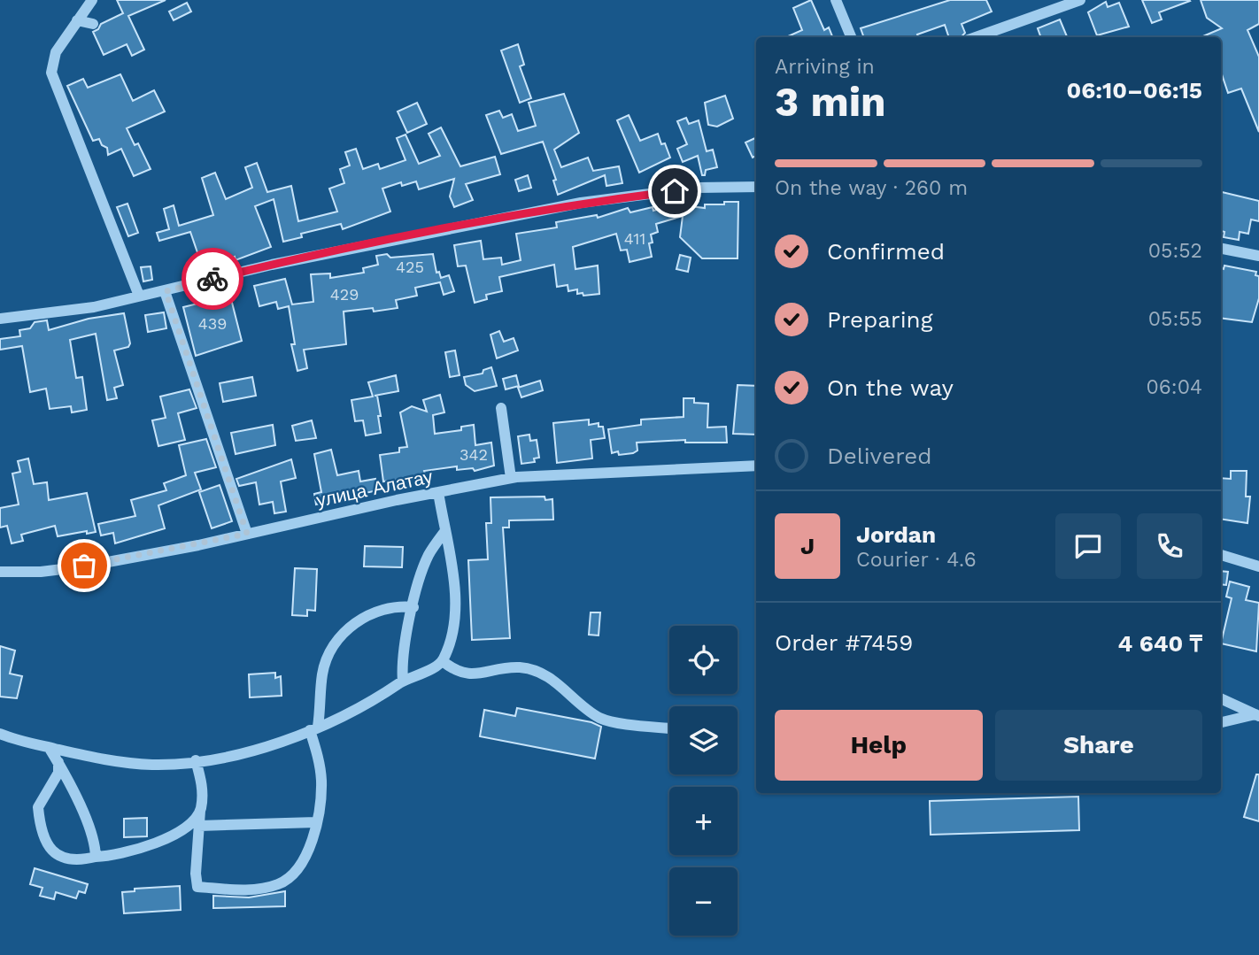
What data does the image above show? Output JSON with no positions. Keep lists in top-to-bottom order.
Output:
{
  "streets": {
    "street": ["улица Алатау"]
  },
  "house_numbers": [
    "411",
    "425",
    "429",
    "439",
    "342"
  ],
  "page": {
    "heading": ["3 min", "Arriving in", "06:10–06:15"],
    "panel": [
      "Jordan",
      "Courier · 4.6",
      "Order #7459",
      "4 640 ₸"
    ],
    "bar": "On the way · 260 m",
    "list": [
      ["Confirmed", "05:52"],
      ["Preparing", "05:55"],
      ["On the way", "06:04"],
      "Delivered"
    ],
    "round": "J",
    "map_buttons": ["+", "−"],
    "buttons": ["Help", "Share"]
  }
}
